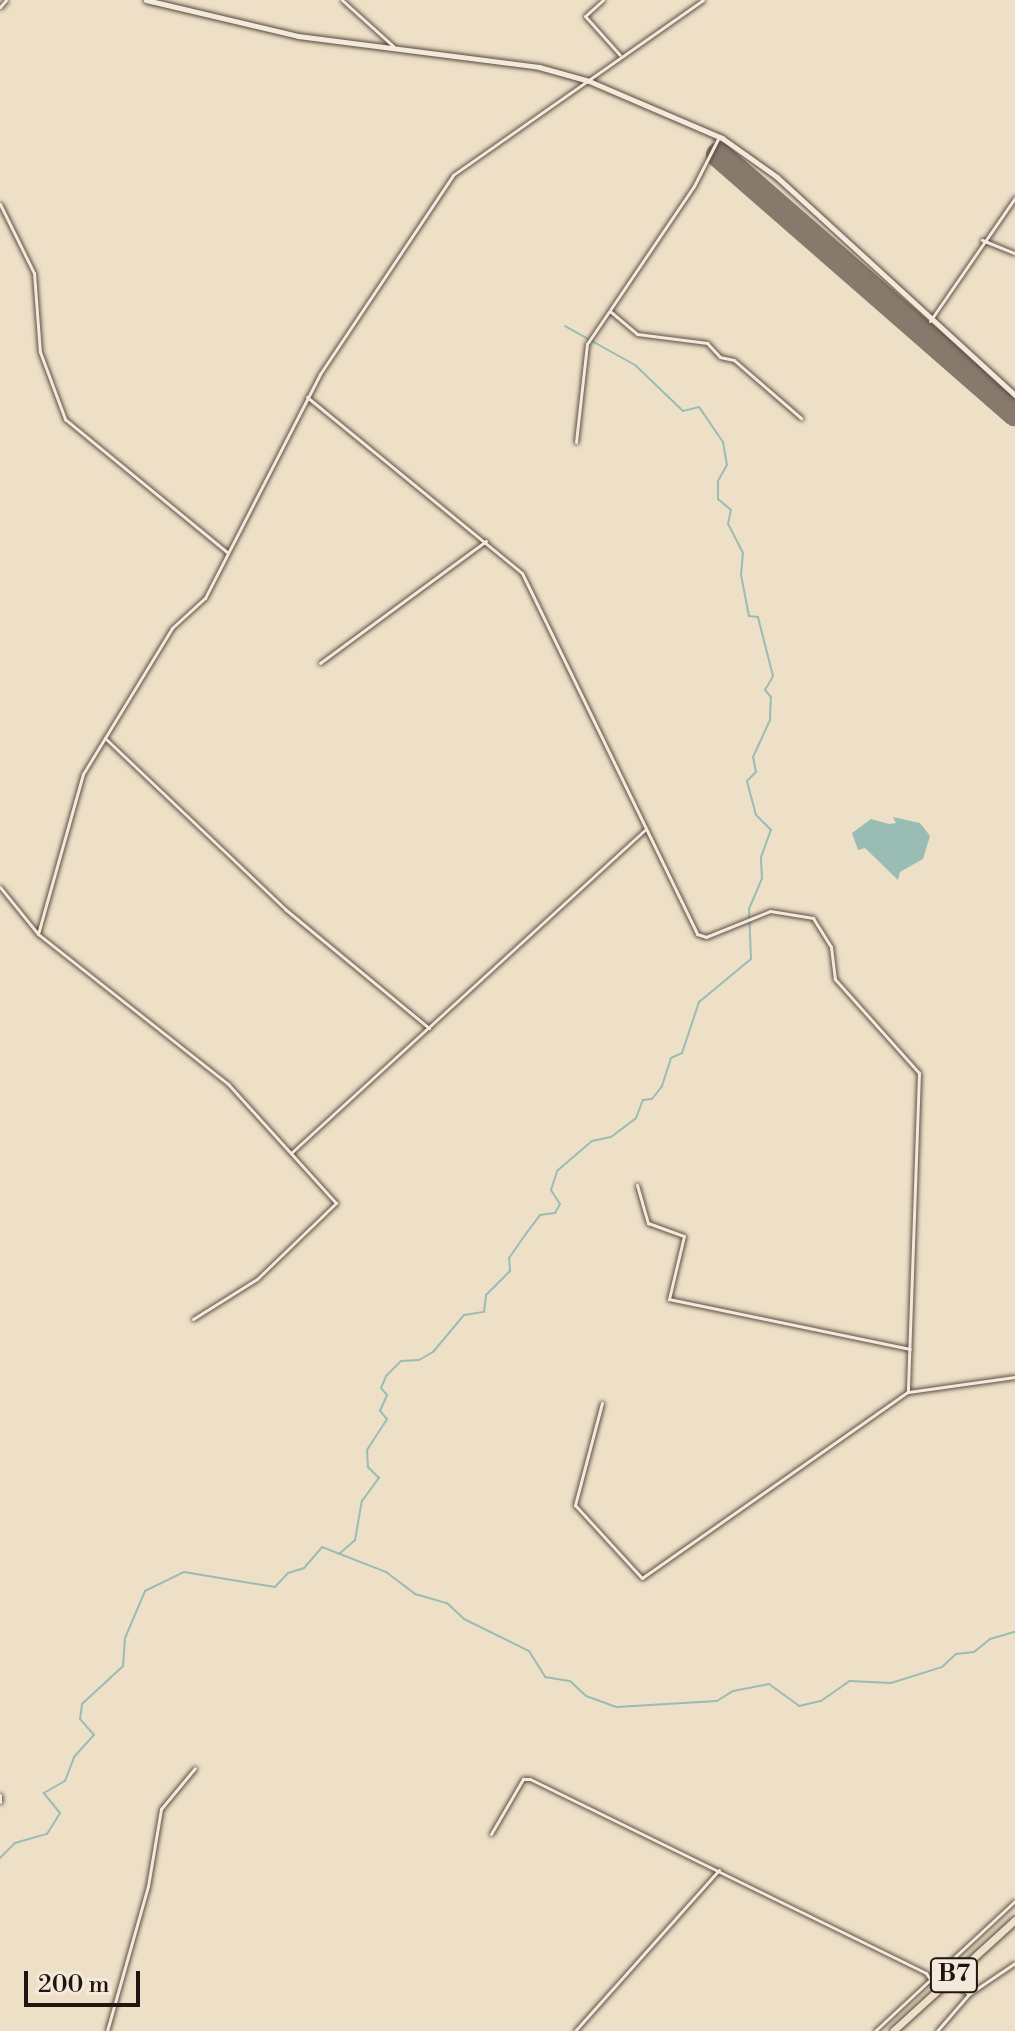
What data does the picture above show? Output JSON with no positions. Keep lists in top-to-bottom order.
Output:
{
  "streets": {
    "highway": ["B7"]
  },
  "scale_bar": "200 m"
}
